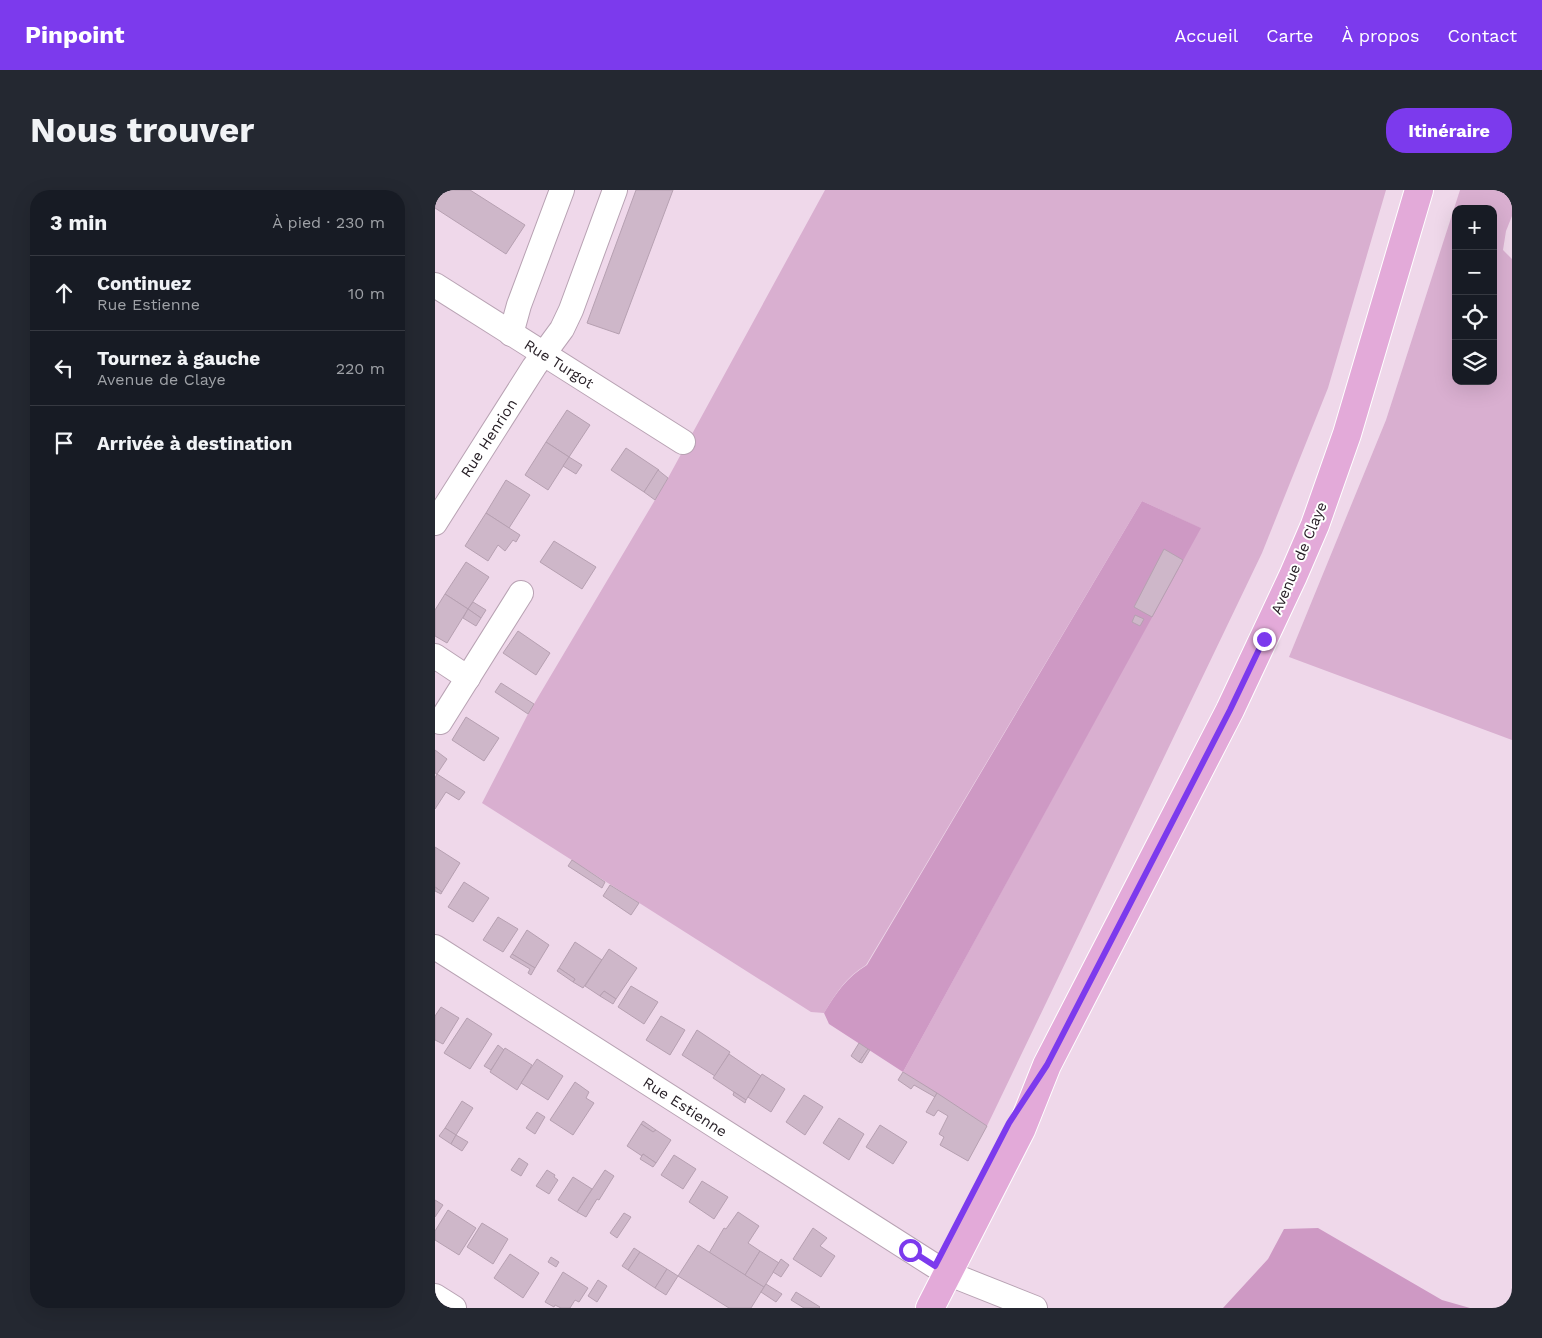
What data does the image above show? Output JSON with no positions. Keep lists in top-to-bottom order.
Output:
{
  "streets": {
    "main road": ["Avenue de Claye"],
    "street": ["Rue Turgot", "Rue Henrion", "Rue Estienne"]
  },
  "crossings": [
    ["Rue Turgot", "Rue Henrion"],
    ["Avenue de Claye", "Rue Estienne"]
  ],
  "page": {
    "header": "Pinpoint",
    "nav": [
      "Accueil",
      "Carte",
      "À propos",
      "Contact"
    ],
    "buttons": "Itinéraire",
    "title": "Nous trouver",
    "heading": ["3 min", "À pied · 230 m"],
    "map_buttons": ["+", "−"],
    "list": [
      ["Continuez", "Rue Estienne", "10 m"],
      ["Tournez à gauche", "Avenue de Claye", "220 m"],
      "Arrivée à destination"
    ]
  }
}
